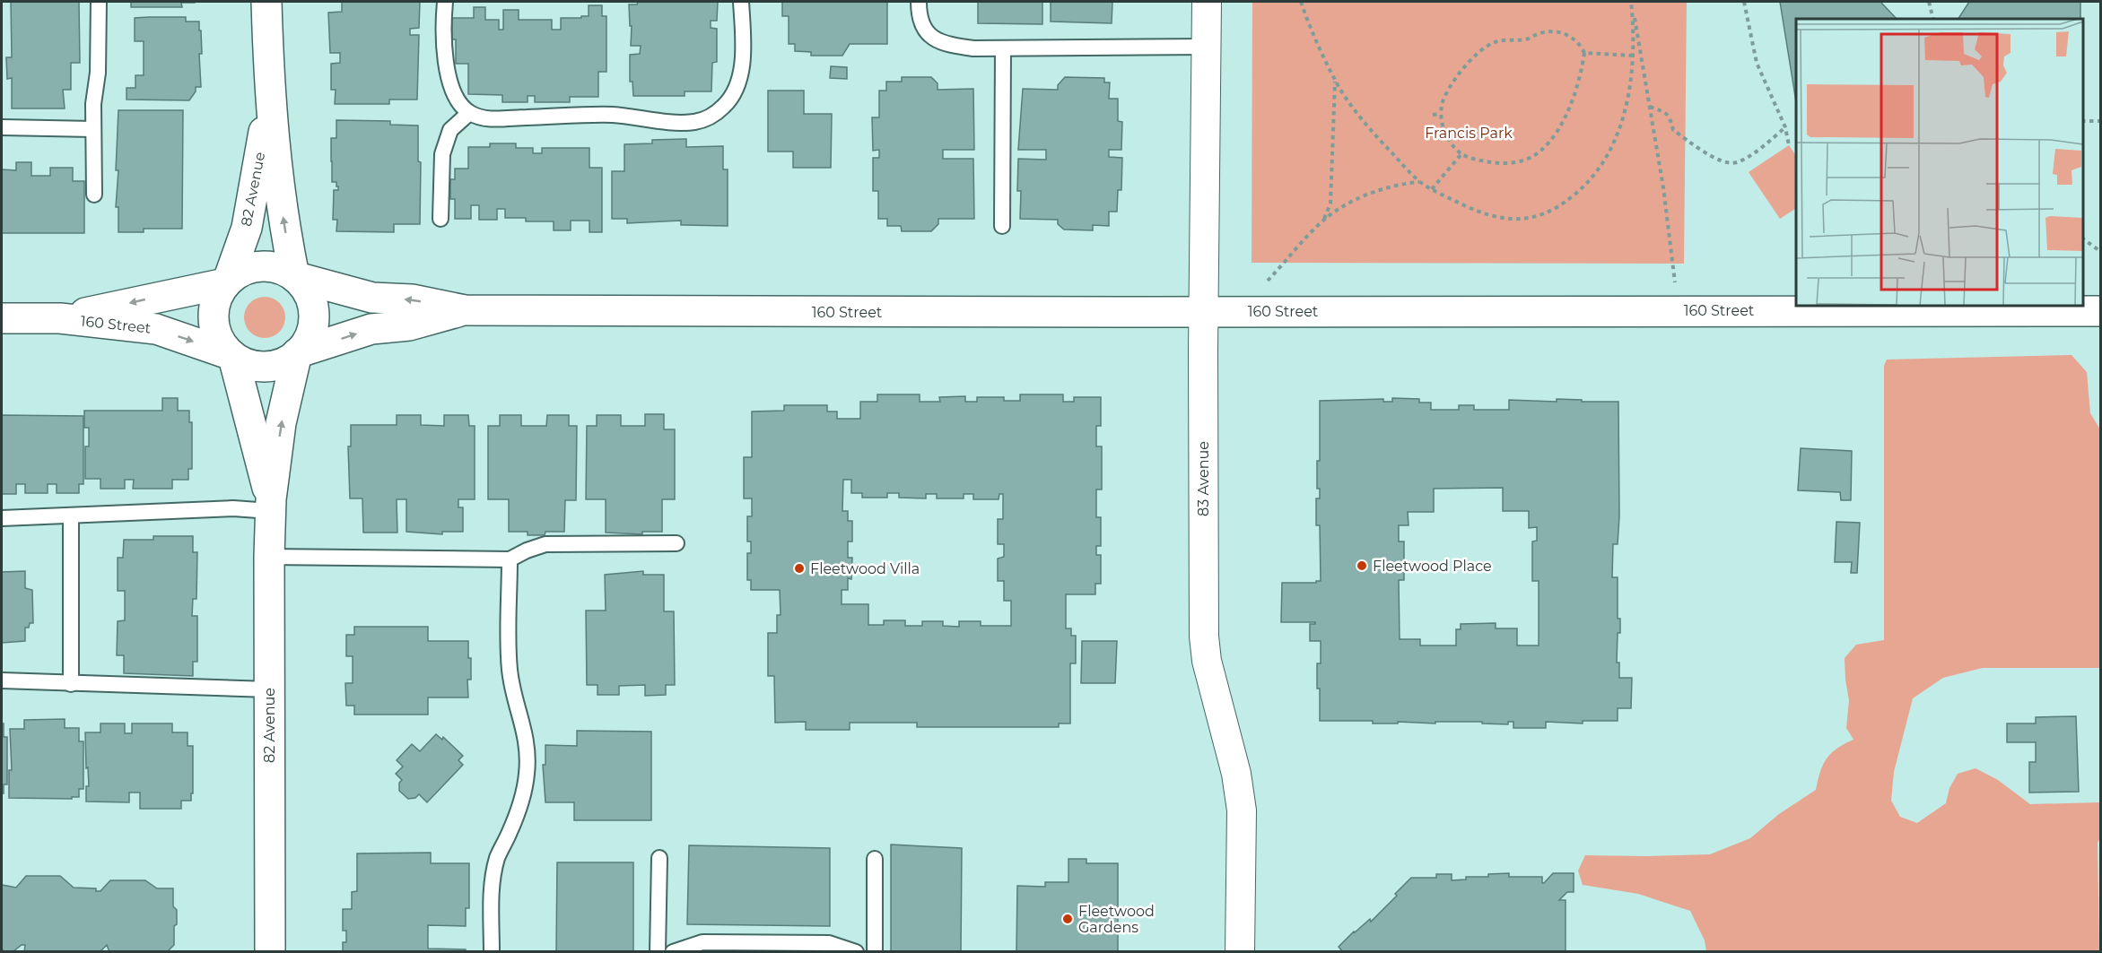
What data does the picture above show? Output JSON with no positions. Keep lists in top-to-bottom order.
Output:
{
  "streets": {
    "street": ["82 Avenue", "160 Street", "83 Avenue"]
  },
  "crossings": [
    ["82 Avenue", "160 Street"],
    ["160 Street", "83 Avenue"]
  ],
  "parks": ["Francis Park"],
  "places": ["Fleetwood Place", "Fleetwood Villa", "Fleetwood Gardens"]
}
